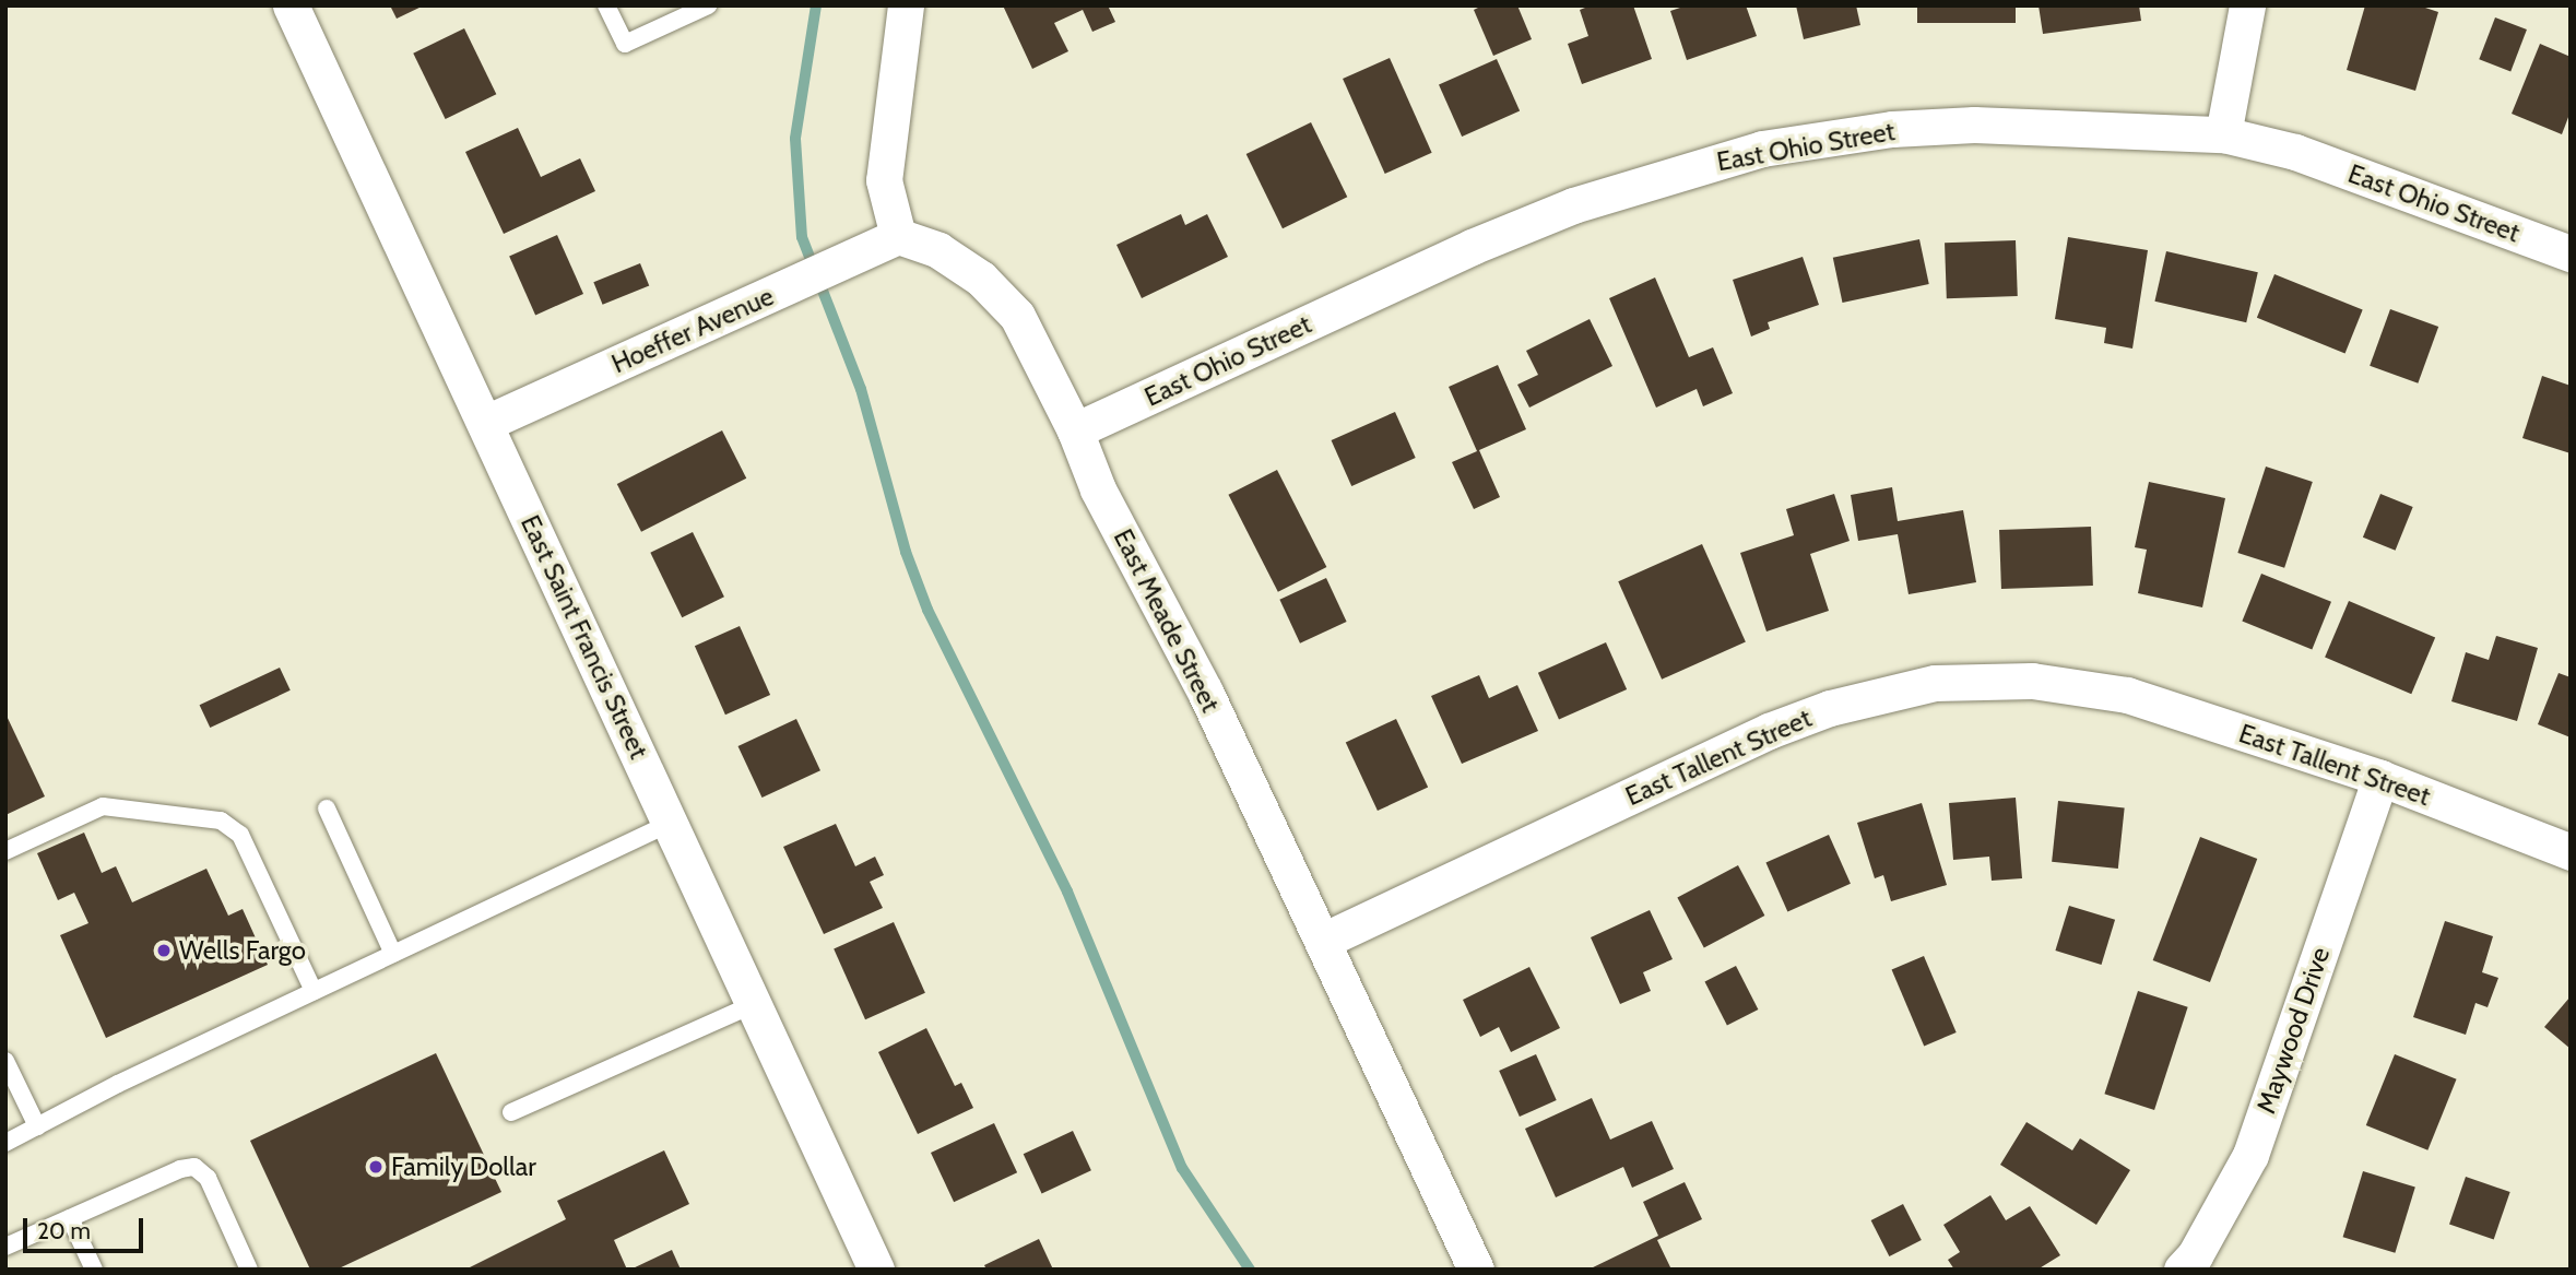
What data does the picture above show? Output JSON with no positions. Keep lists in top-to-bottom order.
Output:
{
  "streets": {
    "street": [
      "East Ohio Street",
      "Hoeffer Avenue",
      "East Meade Street",
      "East Saint Francis Street",
      "East Tallent Street",
      "Maywood Drive"
    ]
  },
  "crossings": [
    ["East Ohio Street", "East Meade Street"],
    ["Hoeffer Avenue", "East Meade Street"],
    ["Hoeffer Avenue", "East Saint Francis Street"],
    ["East Meade Street", "East Tallent Street"],
    ["East Tallent Street", "Maywood Drive"]
  ],
  "places": ["Wells Fargo", "Family Dollar"],
  "scale_bar": "20 m"
}
